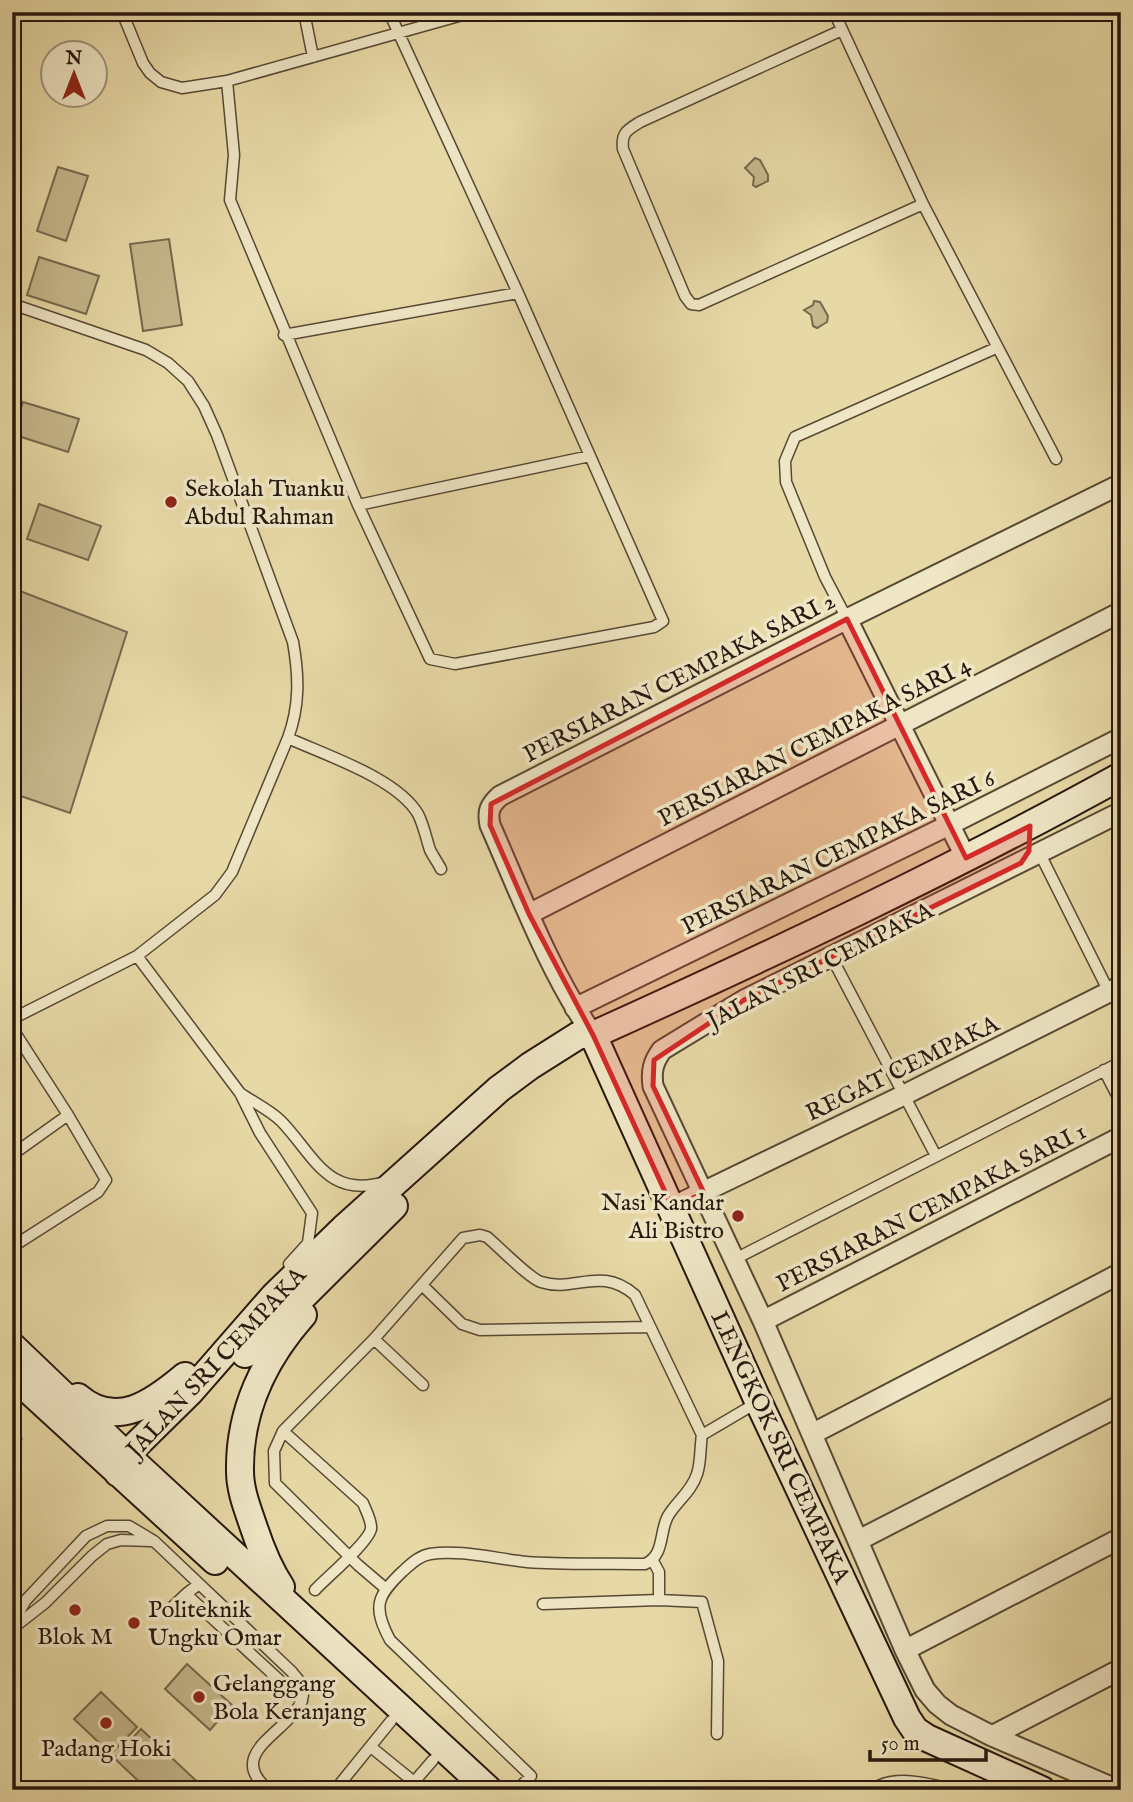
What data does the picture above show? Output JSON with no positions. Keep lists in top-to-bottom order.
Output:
{
  "streets": {
    "street": [
      "PERSIARAN CEMPAKA SARI 2",
      "PERSIARAN CEMPAKA SARI 4",
      "PERSIARAN CEMPAKA SARI 6",
      "JALAN SRI CEMPAKA",
      "REGAT CEMPAKA",
      "PERSIARAN CEMPAKA SARI 1",
      "LENGKOK SRI CEMPAKA"
    ]
  },
  "crossings": [
    ["PERSIARAN CEMPAKA SARI 2", "PERSIARAN CEMPAKA SARI 4"],
    ["PERSIARAN CEMPAKA SARI 2", "PERSIARAN CEMPAKA SARI 6"],
    ["PERSIARAN CEMPAKA SARI 2", "JALAN SRI CEMPAKA"],
    ["PERSIARAN CEMPAKA SARI 2", "LENGKOK SRI CEMPAKA"],
    ["JALAN SRI CEMPAKA", "REGAT CEMPAKA"],
    ["JALAN SRI CEMPAKA", "PERSIARAN CEMPAKA SARI 1"],
    ["JALAN SRI CEMPAKA", "LENGKOK SRI CEMPAKA"],
    ["REGAT CEMPAKA", "LENGKOK SRI CEMPAKA"]
  ],
  "places": [
    "Sekolah Tuanku Abdul Rahman",
    "Nasi Kandar Ali Bistro",
    "Blok M",
    "Politeknik Ungku Omar",
    "Gelanggang Bola Keranjang",
    "Padang Hoki"
  ],
  "scale_bar": "50 m",
  "north": "top"
}
